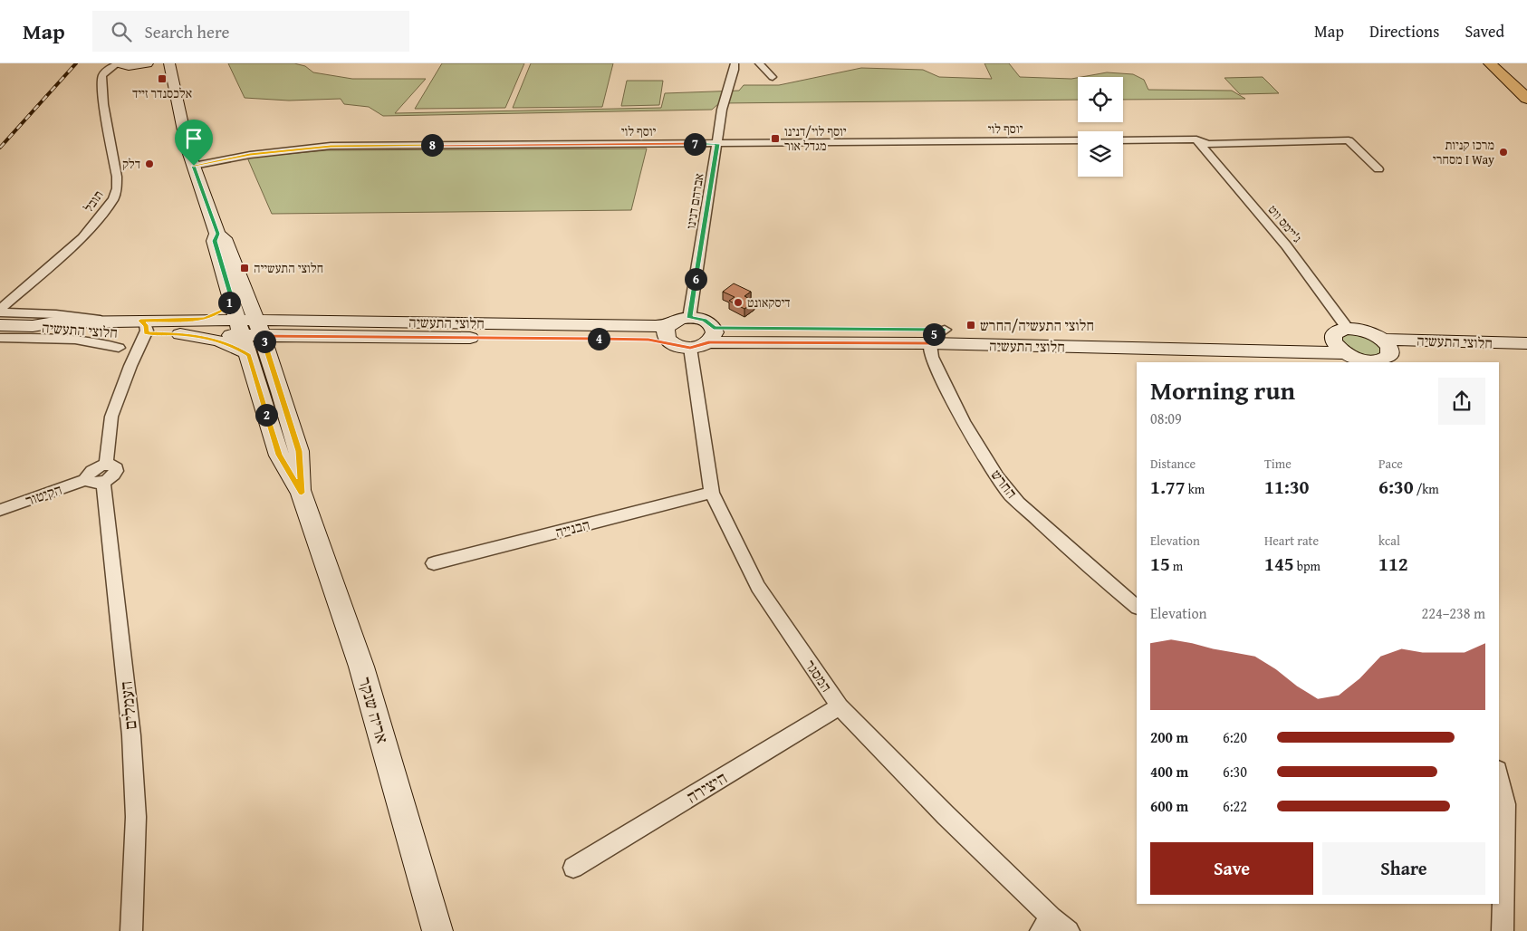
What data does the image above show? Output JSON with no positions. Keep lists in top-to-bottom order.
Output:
{
  "streets": {
    "street": [
      "יוסף לוי",
      "תובל",
      "אברהם דנינו",
      "ג'יימס ווט",
      "חלוצי התעשיה",
      "החרש",
      "הקיטור",
      "הבנייה",
      "המסגר",
      "העמלים",
      "אריה שנקר",
      "היצירה"
    ]
  },
  "crossings": [
    ["יוסף לוי", "אברהם דנינו"],
    ["יוסף לוי", "אריה שנקר"],
    ["אברהם דנינו", "חלוצי התעשיה"],
    ["אברהם דנינו", "המסגר"],
    ["ג'יימס ווט", "חלוצי התעשיה"],
    ["חלוצי התעשיה", "החרש"],
    ["חלוצי התעשיה", "המסגר"],
    ["חלוצי התעשיה", "העמלים"],
    ["חלוצי התעשיה", "אריה שנקר"],
    ["הקיטור", "העמלים"],
    ["הבנייה", "המסגר"],
    ["המסגר", "היצירה"]
  ],
  "places": {
    "transit": [
      "אלכסנדר זייד",
      "יוסף לוי/דנינו מגדל אור",
      "חלוצי התעשייה",
      "חלוצי התעשיה/החרש"
    ],
    "other": ["מרכז קניות מסחרי I Way", "דלק", "דיסקאונט"]
  },
  "page": {
    "header": "Map",
    "search": "Search here",
    "nav": ["Map", "Directions", "Saved"],
    "pins": [
      "7",
      "8",
      "6",
      "1",
      "5",
      "4",
      "3",
      "2"
    ],
    "heading": ["Morning run", "08:09"],
    "stats": [
      ["Distance", "1.77 km"],
      ["Time", "11:30"],
      ["Pace", "6:30 /km"],
      ["Elevation", "15 m"],
      ["Heart rate", "145 bpm"],
      ["kcal", "112"]
    ],
    "chart": ["Elevation", "224–238 m"],
    "list": [
      {
        "name": "200 m",
        "note": "6:20"
      },
      {
        "name": "400 m",
        "note": "6:30"
      },
      {
        "name": "600 m",
        "note": "6:22"
      }
    ],
    "buttons": ["Save", "Share"]
  }
}
